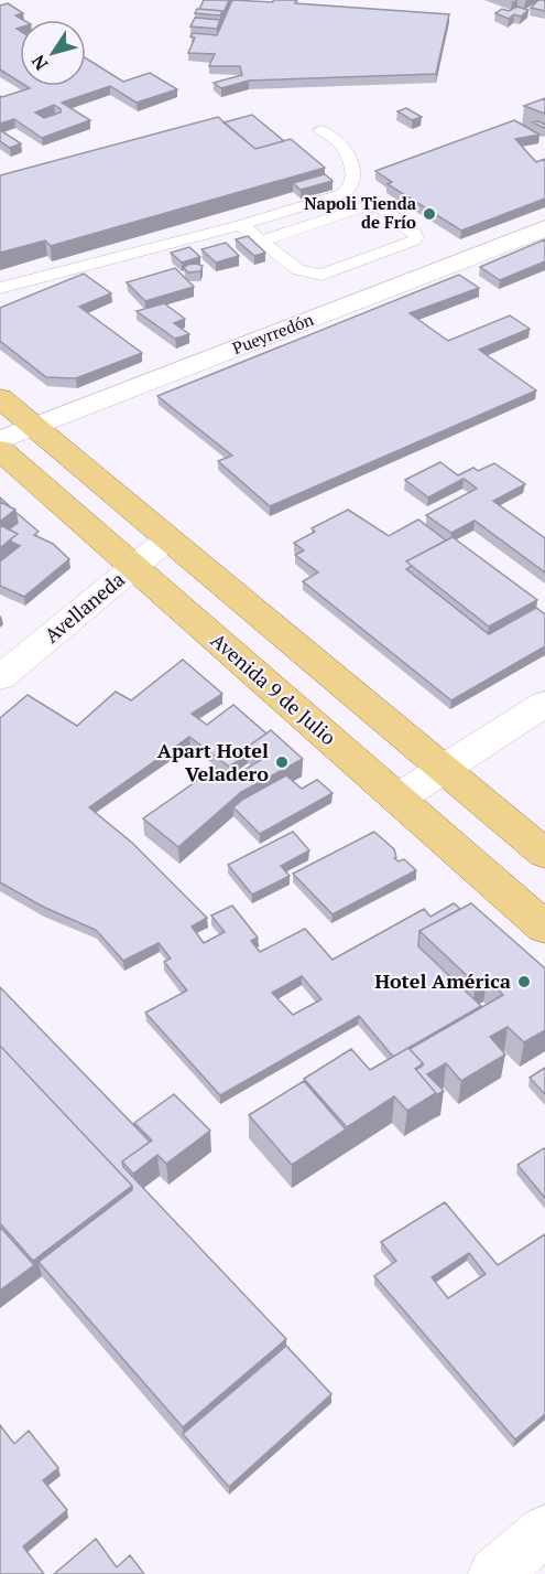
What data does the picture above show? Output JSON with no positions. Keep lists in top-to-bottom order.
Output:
{
  "streets": {
    "main road": ["Avenida 9 de Julio"],
    "street": ["Pueyrredón", "Avellaneda"]
  },
  "crossings": [
    ["Avellaneda", "Avenida 9 de Julio"]
  ],
  "places": ["Napoli Tienda de Frío", "Apart Hotel Veladero", "Hotel América"],
  "north": "bottom left"
}
